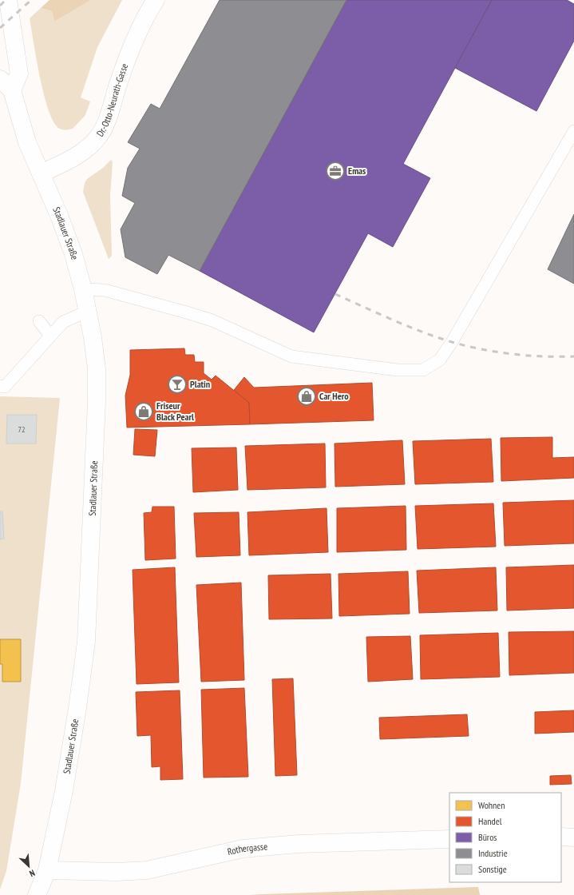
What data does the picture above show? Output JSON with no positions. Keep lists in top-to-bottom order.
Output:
{
  "streets": {
    "main road": ["Dr.-Otto-Neurath-Gasse", "Stadlauer Straße", "Rothergasse"]
  },
  "crossings": [
    ["Dr.-Otto-Neurath-Gasse", "Stadlauer Straße"],
    ["Stadlauer Straße", "Rothergasse"]
  ],
  "places": {
    "office": ["Emas"],
    "bar": ["Platin"],
    "shop": ["Car Hero", "Friseur Black Pearl"]
  },
  "house_numbers": ["72"],
  "legend": [
    "Wohnen",
    "Handel",
    "Büros",
    "Industrie",
    "Sonstige"
  ],
  "north": "bottom right"
}
